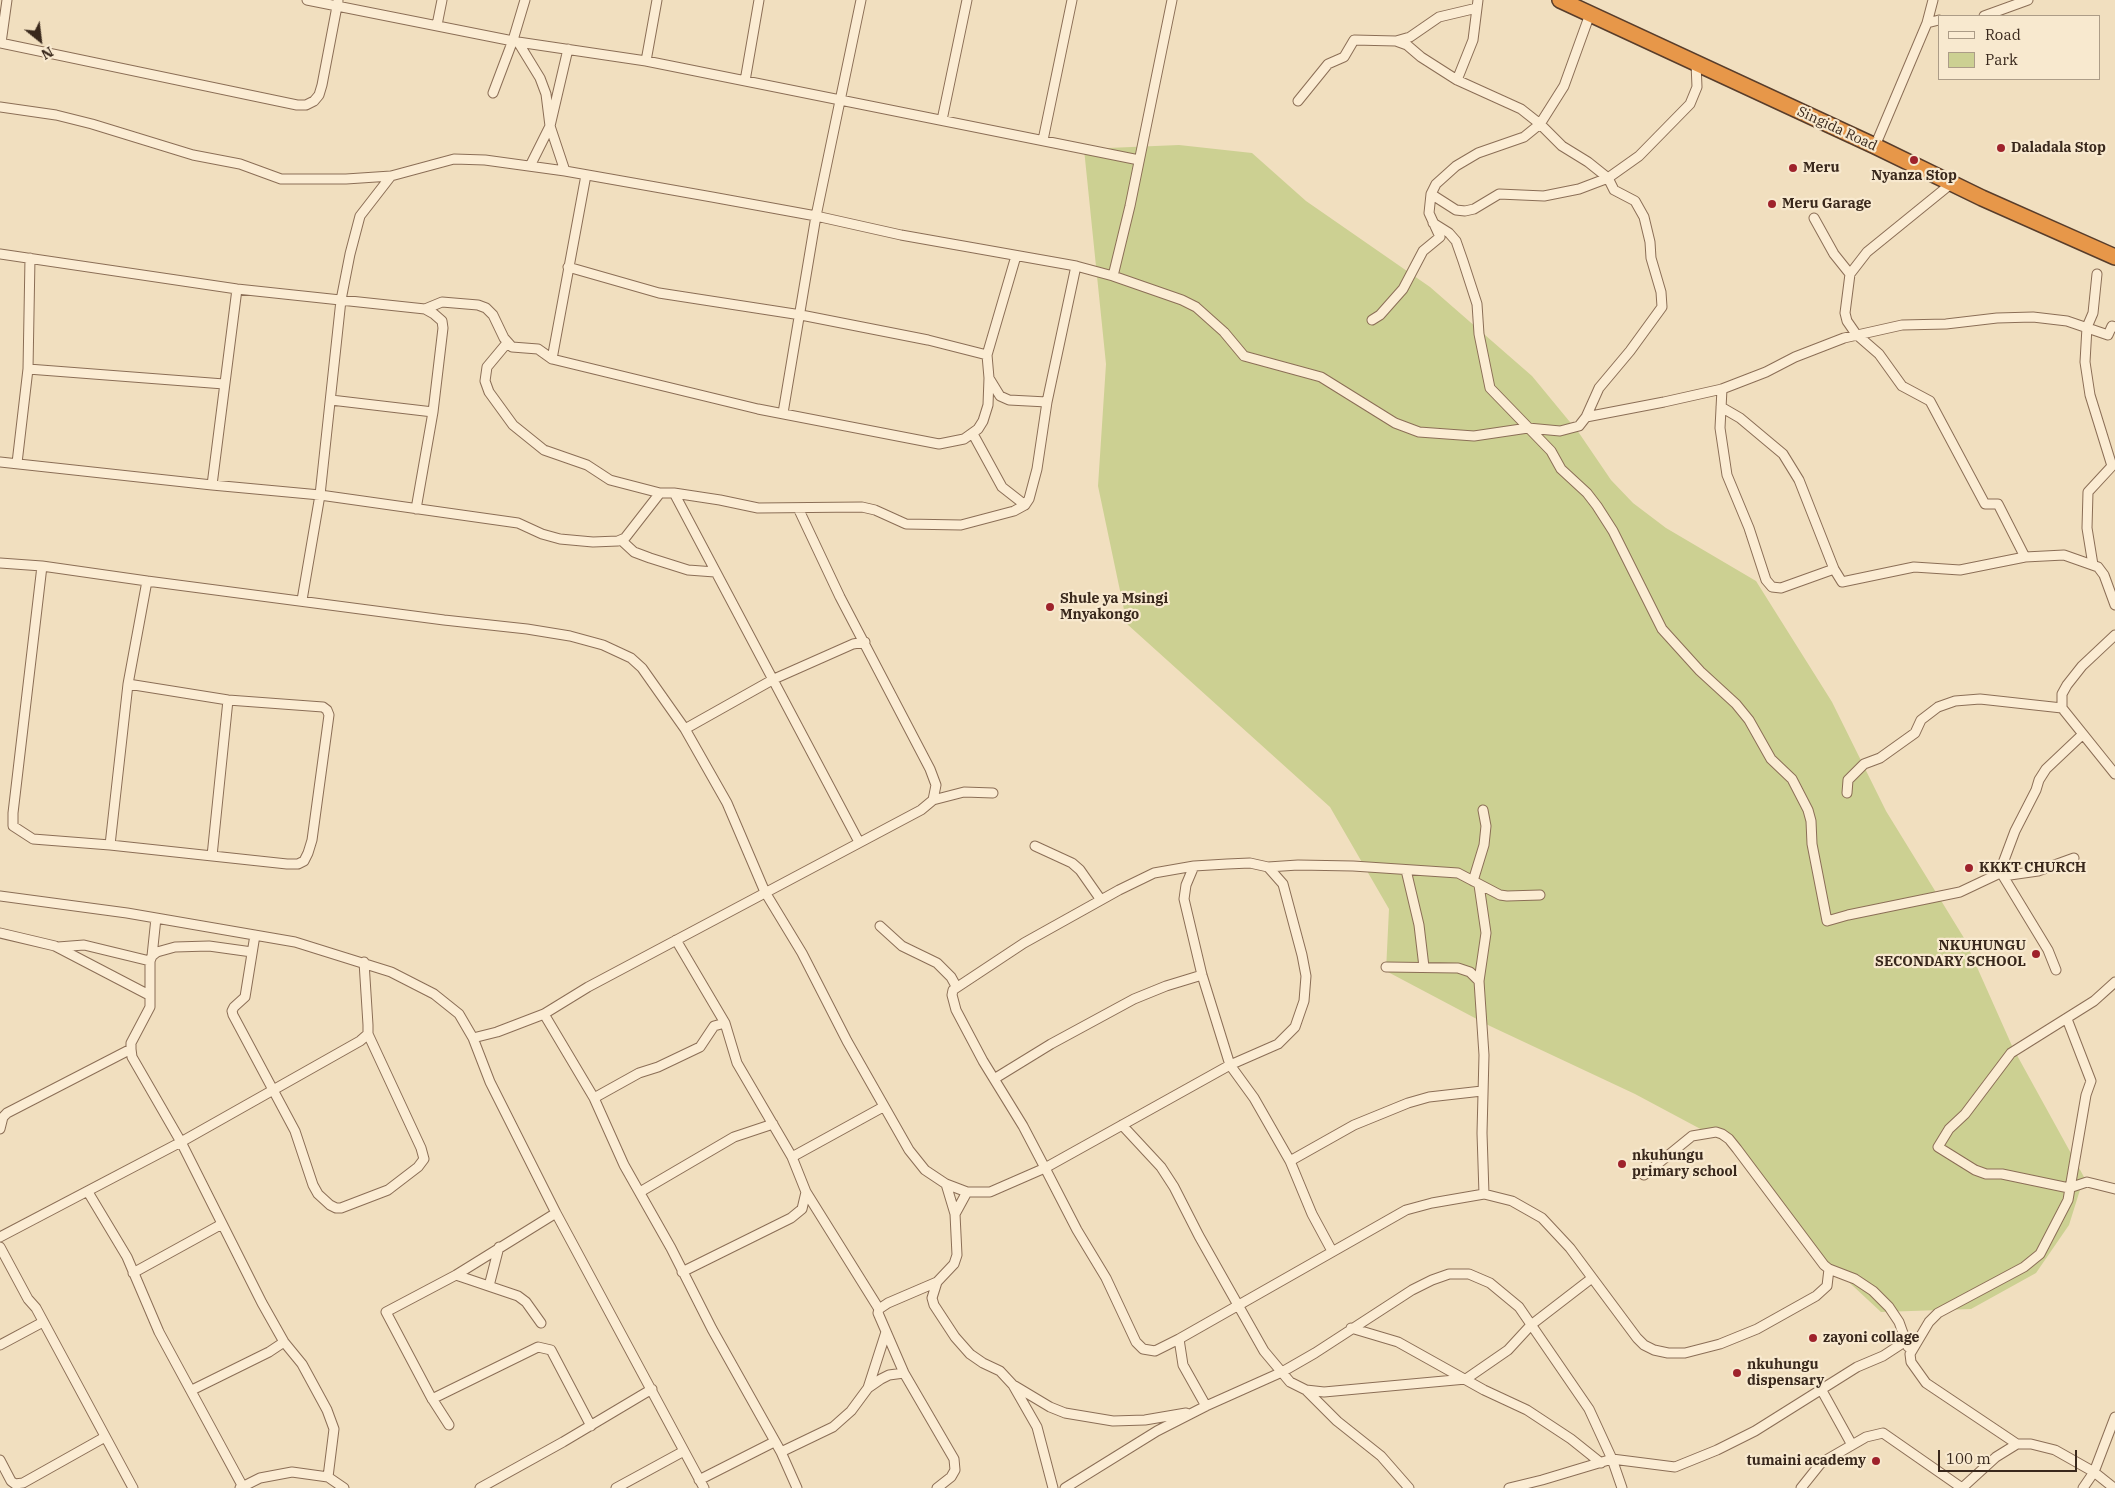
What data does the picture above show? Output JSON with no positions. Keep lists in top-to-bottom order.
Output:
{
  "streets": {
    "highway": ["Singida Road"]
  },
  "places": [
    "Daladala Stop",
    "Nyanza Stop",
    "Meru",
    "Meru Garage",
    "Shule ya Msingi Mnyakongo",
    "KKKT CHURCH",
    "NKUHUNGU SECONDARY SCHOOL",
    "nkuhungu primary school",
    "zayoni collage",
    "nkuhungu dispensary",
    "tumaini academy"
  ],
  "legend": ["Road", "Park"],
  "scale_bar": "100 m",
  "north": "bottom right"
}
